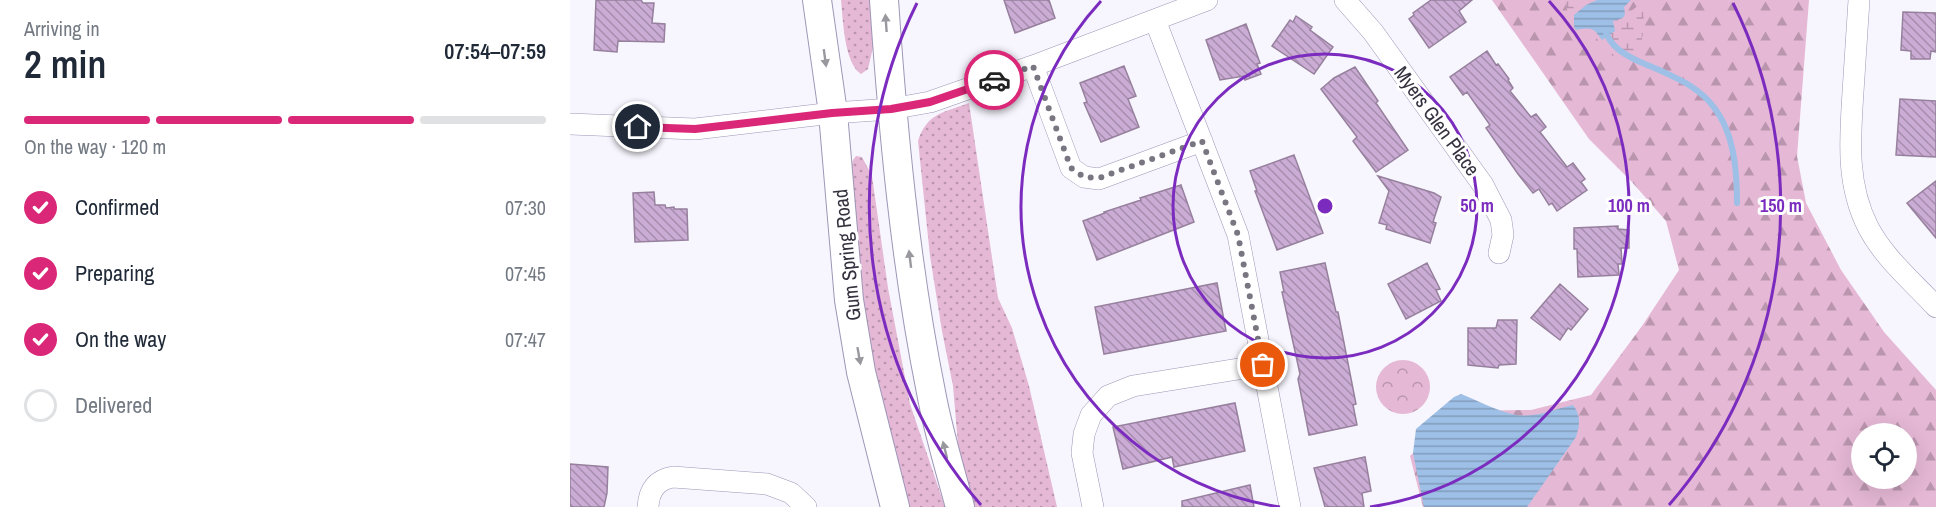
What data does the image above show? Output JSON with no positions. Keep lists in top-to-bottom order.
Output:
{
  "streets": {
    "main road": ["Gum Spring Road"],
    "street": ["Myers Glen Place"]
  },
  "page": {
    "heading": ["2 min", "Arriving in", "07:54–07:59"],
    "bar": "On the way · 120 m",
    "list": [
      ["Confirmed", "07:30"],
      ["Preparing", "07:45"],
      ["On the way", "07:47"],
      "Delivered"
    ]
  },
  "rings": ["50 m", "100 m", "150 m"]
}
